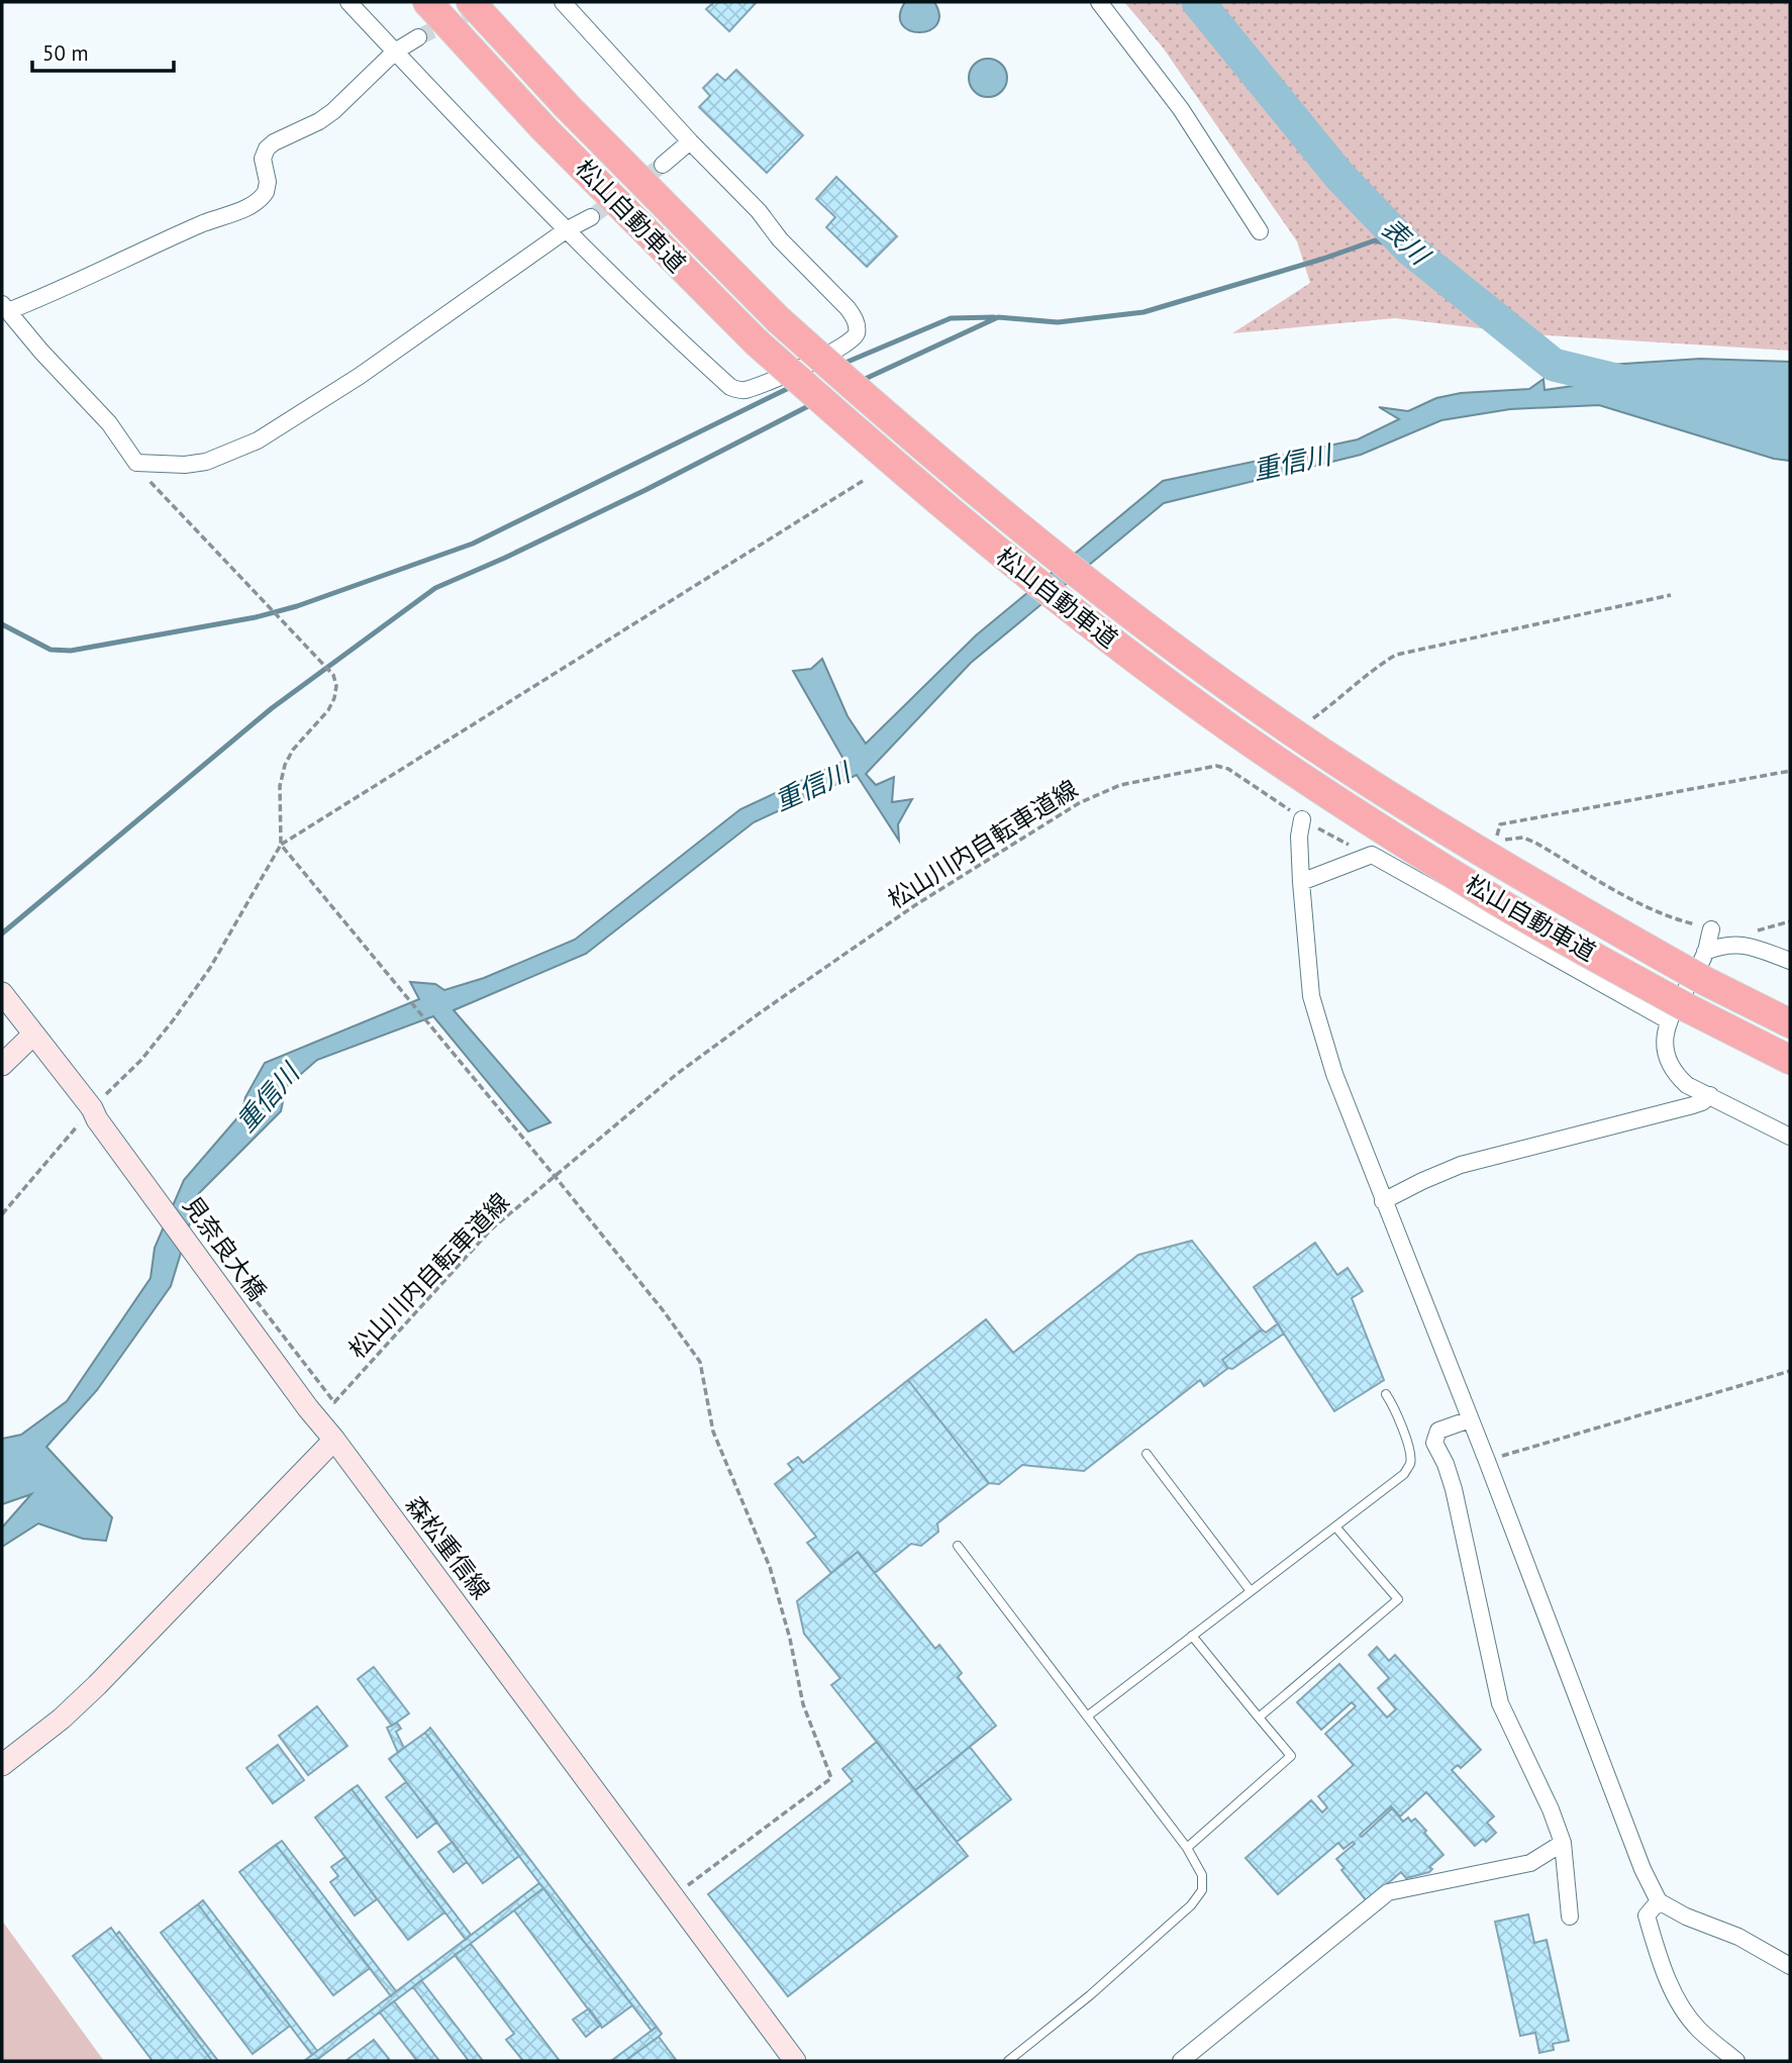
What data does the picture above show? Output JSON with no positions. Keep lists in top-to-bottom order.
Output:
{
  "streets": {
    "highway": ["松山自動車道"],
    "main road": ["見奈良大橋", "森松重信線"],
    "path": ["松山川内自転車道線"]
  },
  "crossings": [
    ["見奈良大橋", "森松重信線"]
  ],
  "water": ["表川", "重信川"],
  "scale_bar": "50 m"
}
